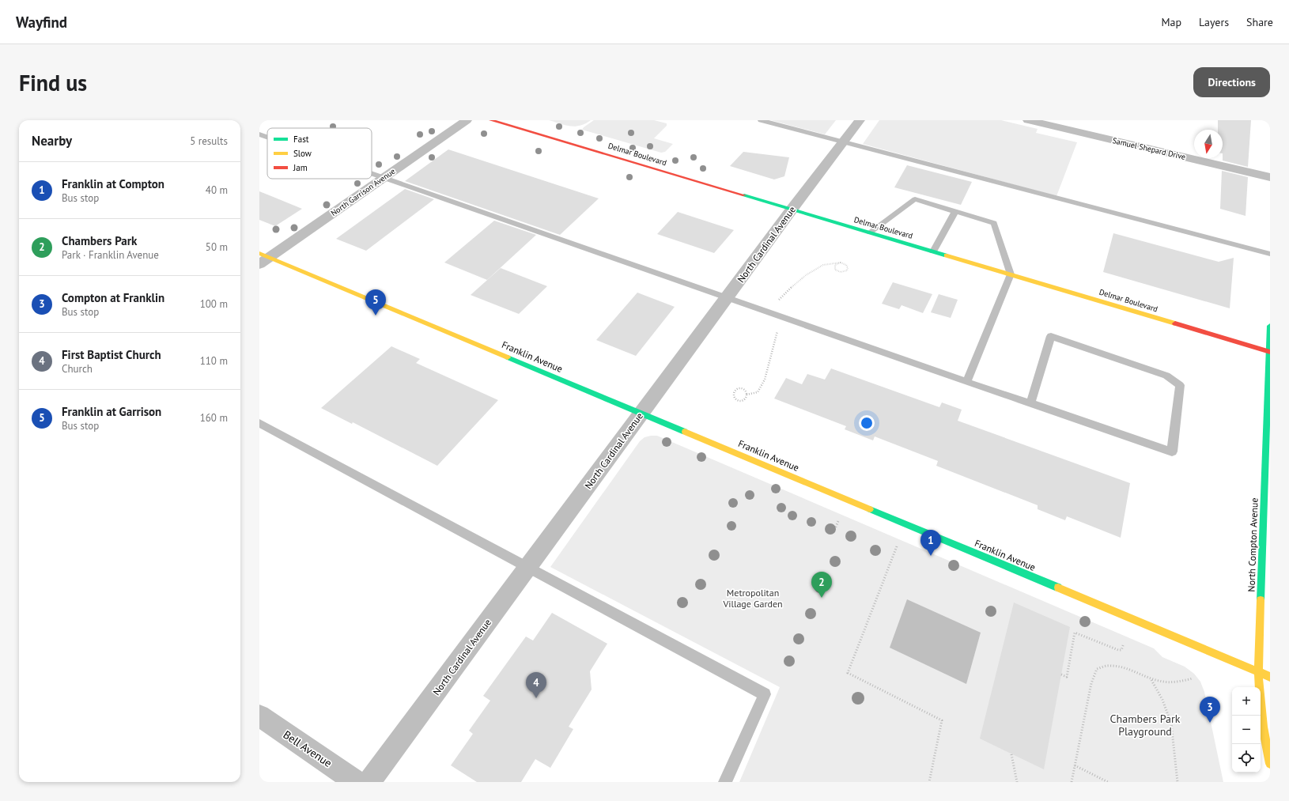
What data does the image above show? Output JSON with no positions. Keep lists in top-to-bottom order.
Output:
{
  "streets": {
    "street": [
      "Samuel Shepard Drive",
      "Delmar Boulevard",
      "North Garrison Avenue",
      "North Cardinal Avenue",
      "Franklin Avenue",
      "North Compton Avenue",
      "Bell Avenue"
    ]
  },
  "crossings": [
    ["Delmar Boulevard", "North Cardinal Avenue"],
    ["Delmar Boulevard", "North Compton Avenue"],
    ["North Garrison Avenue", "Franklin Avenue"],
    ["North Cardinal Avenue", "Franklin Avenue"],
    ["Franklin Avenue", "North Compton Avenue"]
  ],
  "parks": ["Metropolitan Village Garden", "Chambers Park Playground"],
  "legend": ["Fast", "Slow", "Jam"],
  "north": "bottom",
  "page": {
    "header": "Wayfind",
    "nav": ["Map", "Layers", "Share"],
    "buttons": "Directions",
    "title": "Find us",
    "heading": ["Nearby", "5 results"],
    "list": [
      {
        "mark": "1",
        "name": "Franklin at Compton",
        "note": "Bus stop",
        "value": "40 m"
      },
      {
        "mark": "2",
        "name": "Chambers Park",
        "note": "Park · Franklin Avenue",
        "value": "50 m"
      },
      {
        "mark": "3",
        "name": "Compton at Franklin",
        "note": "Bus stop",
        "value": "100 m"
      },
      {
        "mark": "4",
        "name": "First Baptist Church",
        "note": "Church",
        "value": "110 m"
      },
      {
        "mark": "5",
        "name": "Franklin at Garrison",
        "note": "Bus stop",
        "value": "160 m"
      }
    ],
    "pins": [
      "5",
      "1",
      "2",
      "4",
      "3"
    ],
    "map_buttons": ["+", "−"]
  }
}
